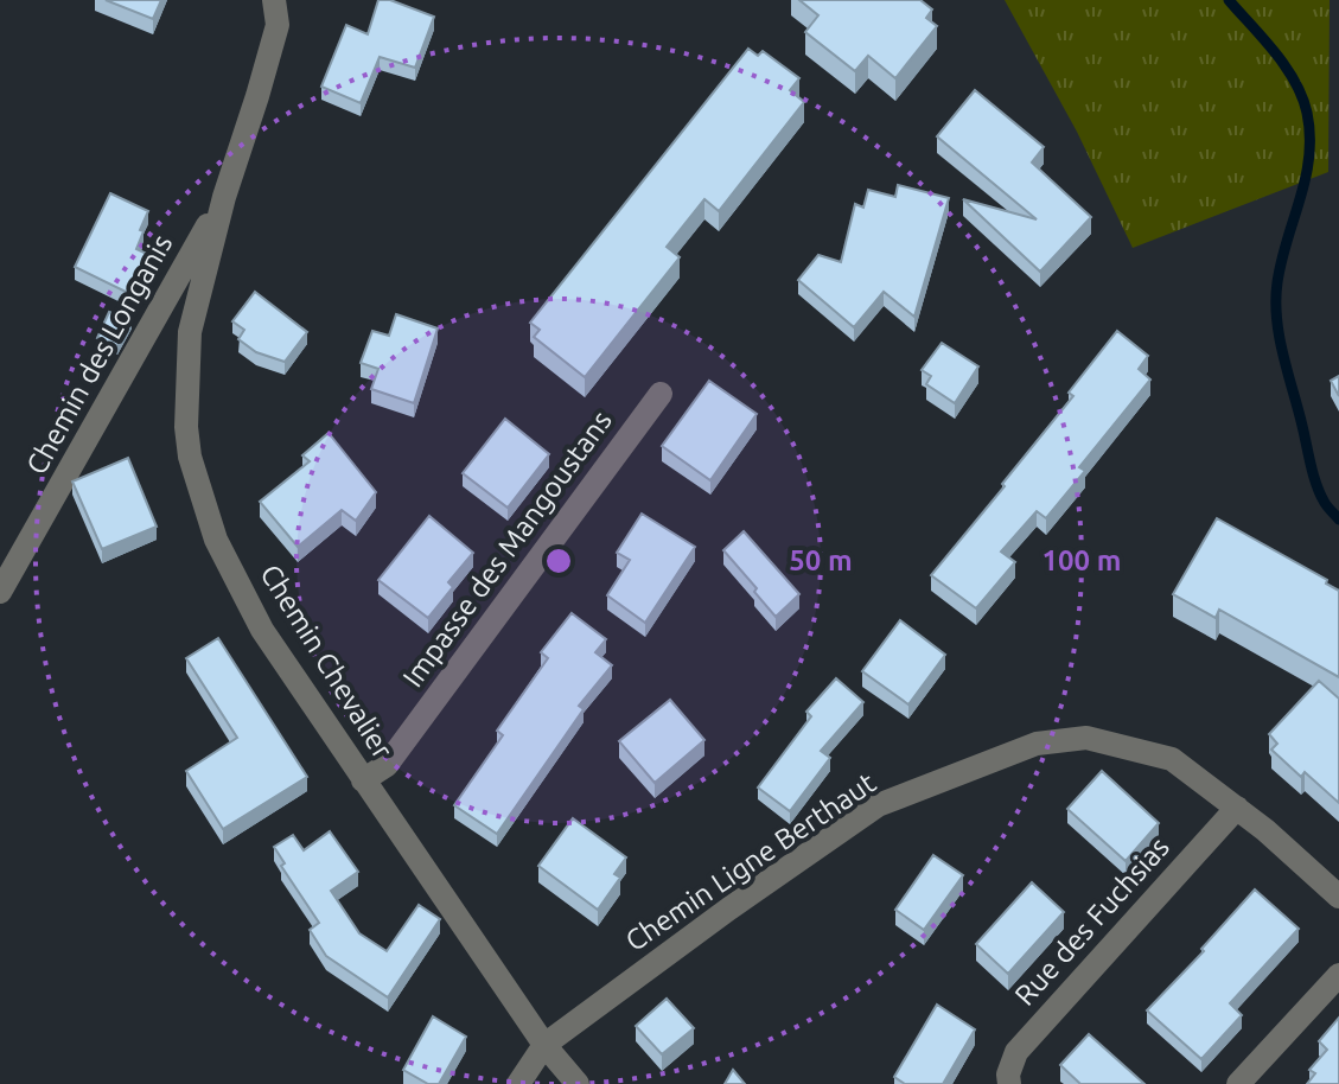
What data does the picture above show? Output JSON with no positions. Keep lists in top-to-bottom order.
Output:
{
  "streets": {
    "street": [
      "Chemin des Longanis",
      "Impasse des Mangoustans",
      "Chemin Chevalier",
      "Chemin Ligne Berthaut",
      "Rue des Fuchsias"
    ]
  },
  "crossings": [
    ["Chemin des Longanis", "Chemin Chevalier"],
    ["Impasse des Mangoustans", "Chemin Chevalier"],
    ["Chemin Chevalier", "Chemin Ligne Berthaut"],
    ["Chemin Ligne Berthaut", "Rue des Fuchsias"]
  ],
  "rings": ["50 m", "100 m"]
}
